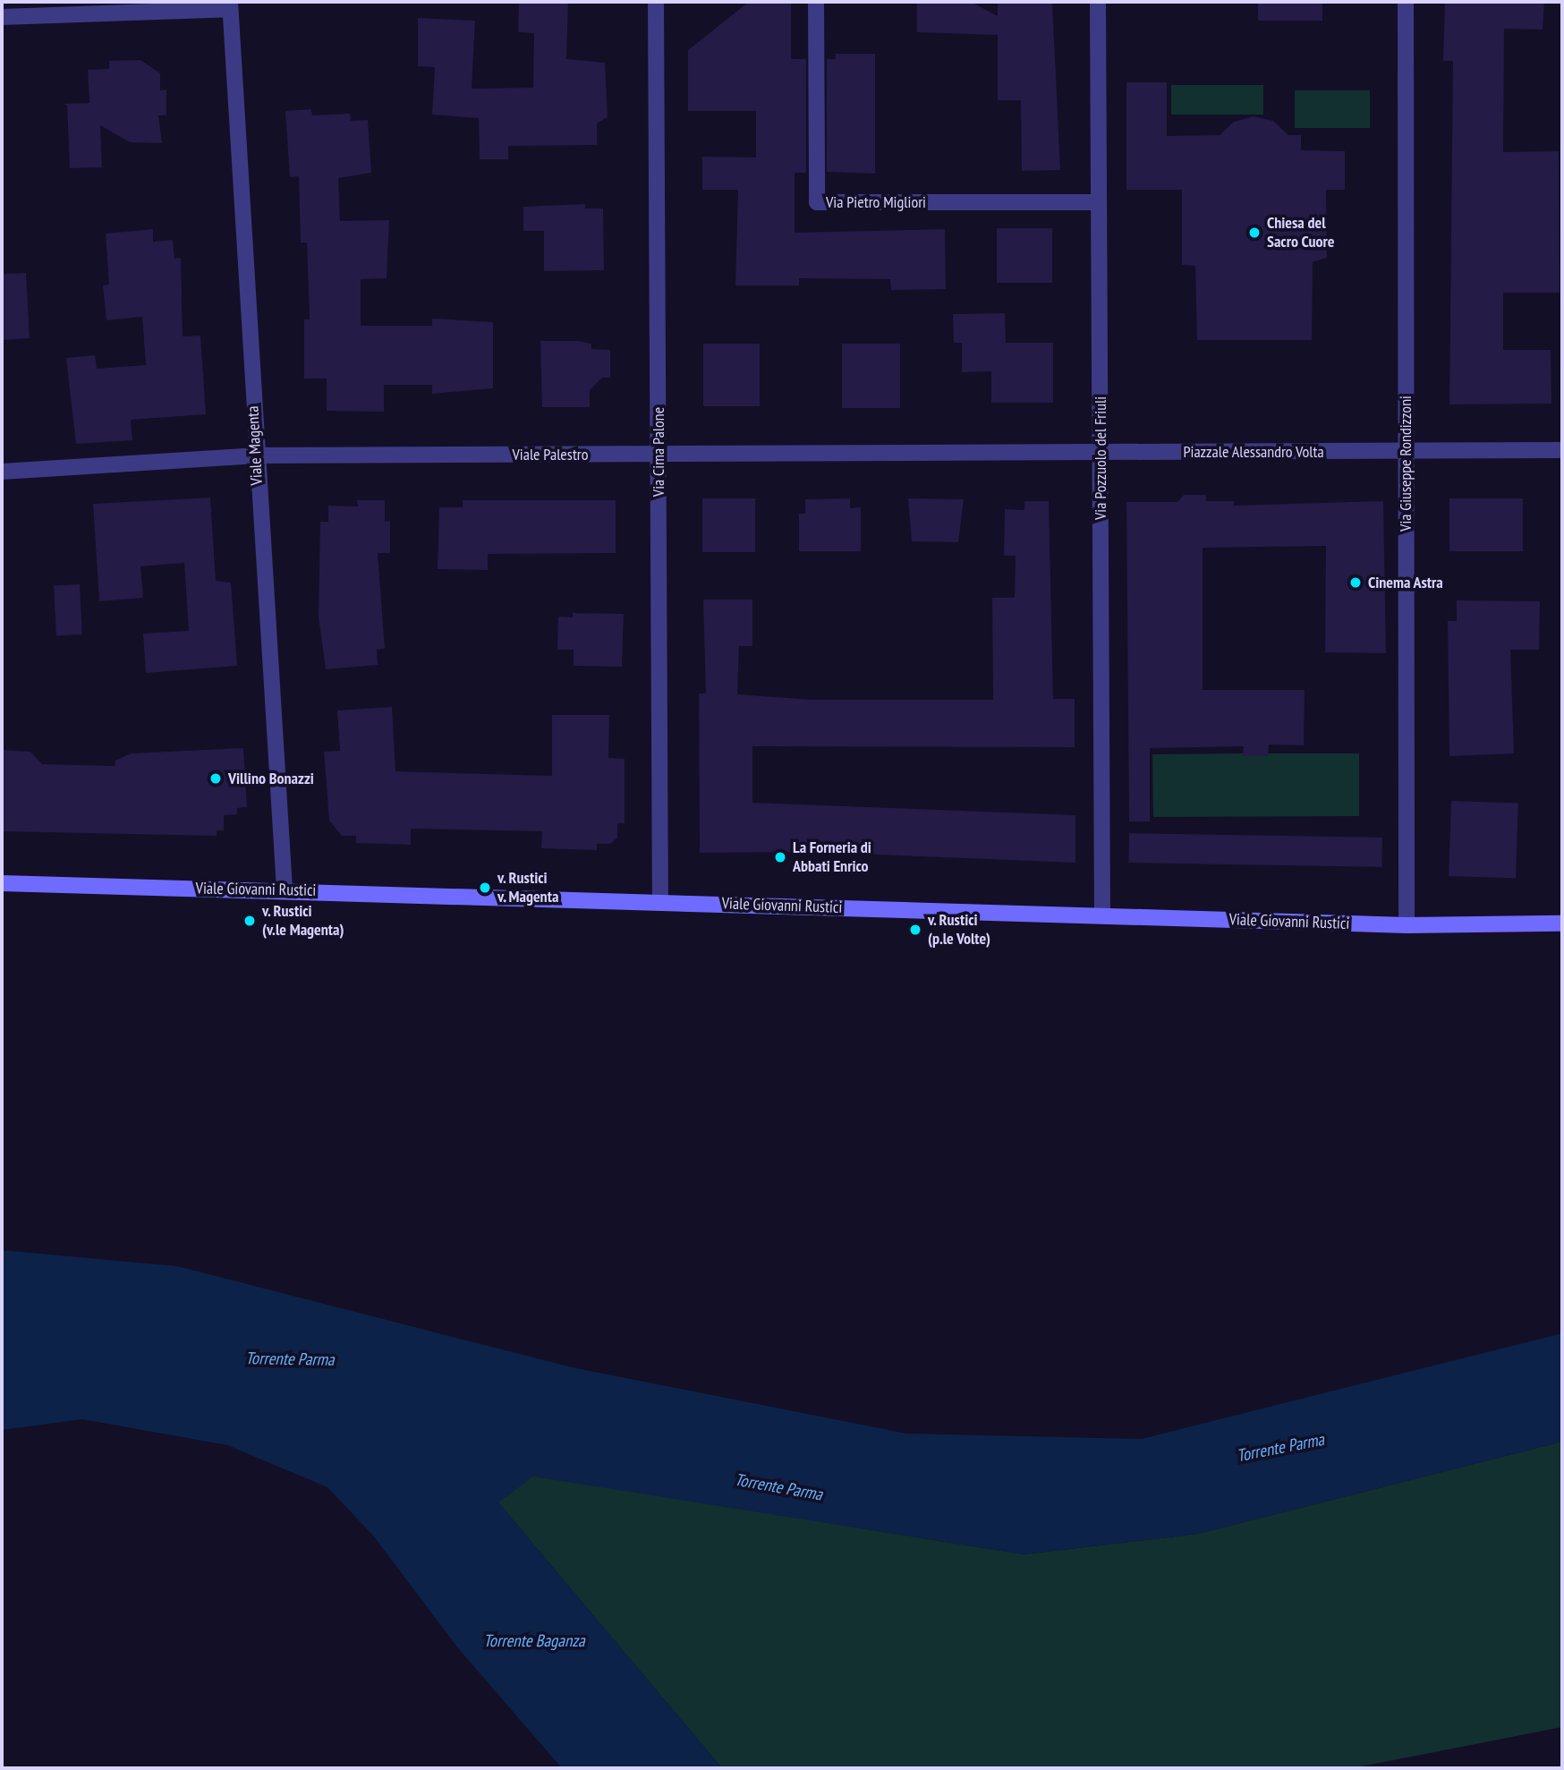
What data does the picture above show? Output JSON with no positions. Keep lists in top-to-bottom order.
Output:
{
  "streets": {
    "main road": ["Viale Giovanni Rustici"],
    "street": [
      "Via Pietro Migliori",
      "Viale Magenta",
      "Via Cima Palone",
      "Piazzale Alessandro Volta",
      "Viale Palestro",
      "Via Pozzuolo del Friuli",
      "Via Giuseppe Rondizzoni"
    ]
  },
  "crossings": [
    ["Via Pietro Migliori", "Via Pozzuolo del Friuli"],
    ["Viale Magenta", "Viale Palestro"],
    ["Viale Magenta", "Viale Giovanni Rustici"],
    ["Via Cima Palone", "Viale Palestro"],
    ["Via Cima Palone", "Viale Giovanni Rustici"],
    ["Piazzale Alessandro Volta", "Viale Palestro"],
    ["Piazzale Alessandro Volta", "Via Pozzuolo del Friuli"],
    ["Piazzale Alessandro Volta", "Via Giuseppe Rondizzoni"],
    ["Viale Palestro", "Via Pozzuolo del Friuli"],
    ["Via Pozzuolo del Friuli", "Viale Giovanni Rustici"],
    ["Via Giuseppe Rondizzoni", "Viale Giovanni Rustici"]
  ],
  "water": ["Torrente Parma", "Torrente Baganza"],
  "places": [
    "Chiesa del Sacro Cuore",
    "Cinema Astra",
    "Villino Bonazzi",
    "La Forneria di Abbati Enrico",
    "v. Rustici v. Magenta",
    "v. Rustici (v.le Magenta)",
    "v. Rustici (p.le Volte)"
  ]
}
